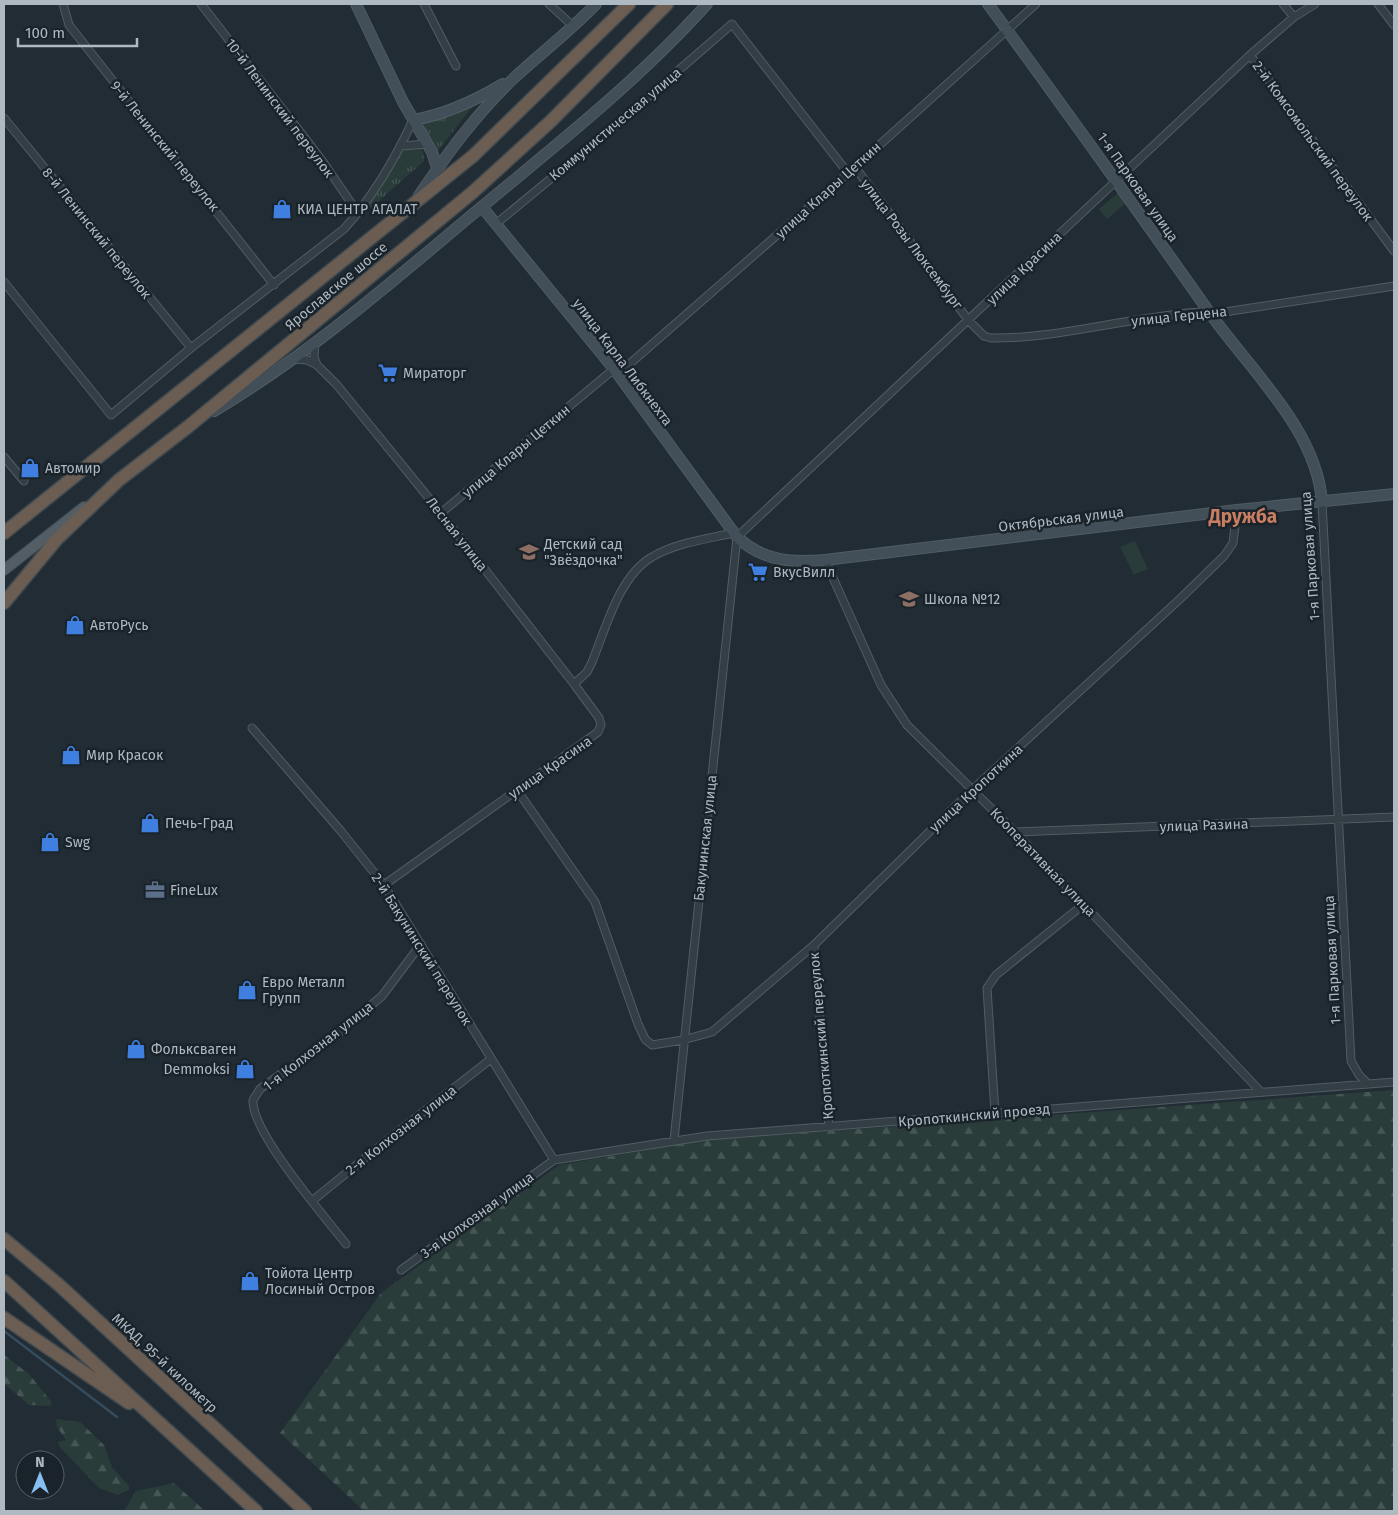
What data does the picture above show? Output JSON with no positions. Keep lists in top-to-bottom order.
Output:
{
  "streets": {
    "highway": ["Ярославское шоссе", "МКАД, 95-й километр"],
    "street": [
      "10-й Ленинский переулок",
      "Коммунистическая улица",
      "2-й Комсомольский переулок",
      "9-й Ленинский переулок",
      "1-я Парковая улица",
      "улица Клары Цеткин",
      "8-й Ленинский переулок",
      "улица Розы Люксембург",
      "улица Красина",
      "улица Герцена",
      "улица Карла Либкнехта",
      "Октябрьская улица",
      "Лесная улица",
      "улица Кропоткина",
      "улица Разина",
      "Бакунинская улица",
      "Кооперативная улица",
      "2-й Бакунинский переулок",
      "Кропоткинский переулок",
      "1-я Колхозная улица",
      "Кропоткинский проезд",
      "2-я Колхозная улица",
      "3-я Колхозная улица"
    ]
  },
  "crossings": [
    ["Коммунистическая улица", "улица Розы Люксембург"],
    ["Коммунистическая улица", "улица Карла Либкнехта"],
    ["2-й Комсомольский переулок", "улица Красина"],
    ["1-я Парковая улица", "улица Клары Цеткин"],
    ["1-я Парковая улица", "улица Красина"],
    ["1-я Парковая улица", "улица Герцена"],
    ["1-я Парковая улица", "Октябрьская улица"],
    ["1-я Парковая улица", "улица Разина"],
    ["1-я Парковая улица", "Кропоткинский проезд"],
    ["улица Клары Цеткин", "улица Розы Люксембург"],
    ["улица Клары Цеткин", "улица Карла Либкнехта"],
    ["улица Клары Цеткин", "Лесная улица"],
    ["улица Розы Люксембург", "улица Красина"],
    ["улица Розы Люксембург", "улица Герцена"],
    ["улица Красина", "улица Герцена"],
    ["улица Красина", "улица Карла Либкнехта"],
    ["улица Красина", "Октябрьская улица"],
    ["улица Красина", "Лесная улица"],
    ["улица Красина", "улица Кропоткина"],
    ["улица Красина", "Бакунинская улица"],
    ["улица Красина", "2-й Бакунинский переулок"],
    ["улица Карла Либкнехта", "Октябрьская улица"],
    ["улица Карла Либкнехта", "Бакунинская улица"],
    ["Октябрьская улица", "улица Кропоткина"],
    ["Октябрьская улица", "Бакунинская улица"],
    ["Октябрьская улица", "Кооперативная улица"],
    ["улица Кропоткина", "Бакунинская улица"],
    ["улица Кропоткина", "Кооперативная улица"],
    ["улица Кропоткина", "Кропоткинский переулок"],
    ["улица Разина", "Кооперативная улица"],
    ["Бакунинская улица", "Кропоткинский проезд"],
    ["Кооперативная улица", "Кропоткинский проезд"],
    ["2-й Бакунинский переулок", "1-я Колхозная улица"],
    ["2-й Бакунинский переулок", "Кропоткинский проезд"],
    ["2-й Бакунинский переулок", "2-я Колхозная улица"],
    ["2-й Бакунинский переулок", "3-я Колхозная улица"],
    ["Кропоткинский переулок", "Кропоткинский проезд"],
    ["1-я Колхозная улица", "2-я Колхозная улица"],
    ["Кропоткинский проезд", "3-я Колхозная улица"]
  ],
  "districts": ["Дружба"],
  "places": {
    "shop": [
      "КИА ЦЕНТР АГАЛАТ",
      "Автомир",
      "АвтоРусь",
      "Мир Красок",
      "Печь-Град",
      "Swg",
      "Евро Металл Групп",
      "Фольксваген",
      "Demmoksi",
      "Тойота Центр Лосиный Остров"
    ],
    "supermarket": ["Мираторг", "ВкусВилл"],
    "school or university": ["Детский сад \"Звёздочка\"", "Школа №12"],
    "office": ["FineLux"]
  },
  "scale_bar": "100 m",
  "north": "top"
}
